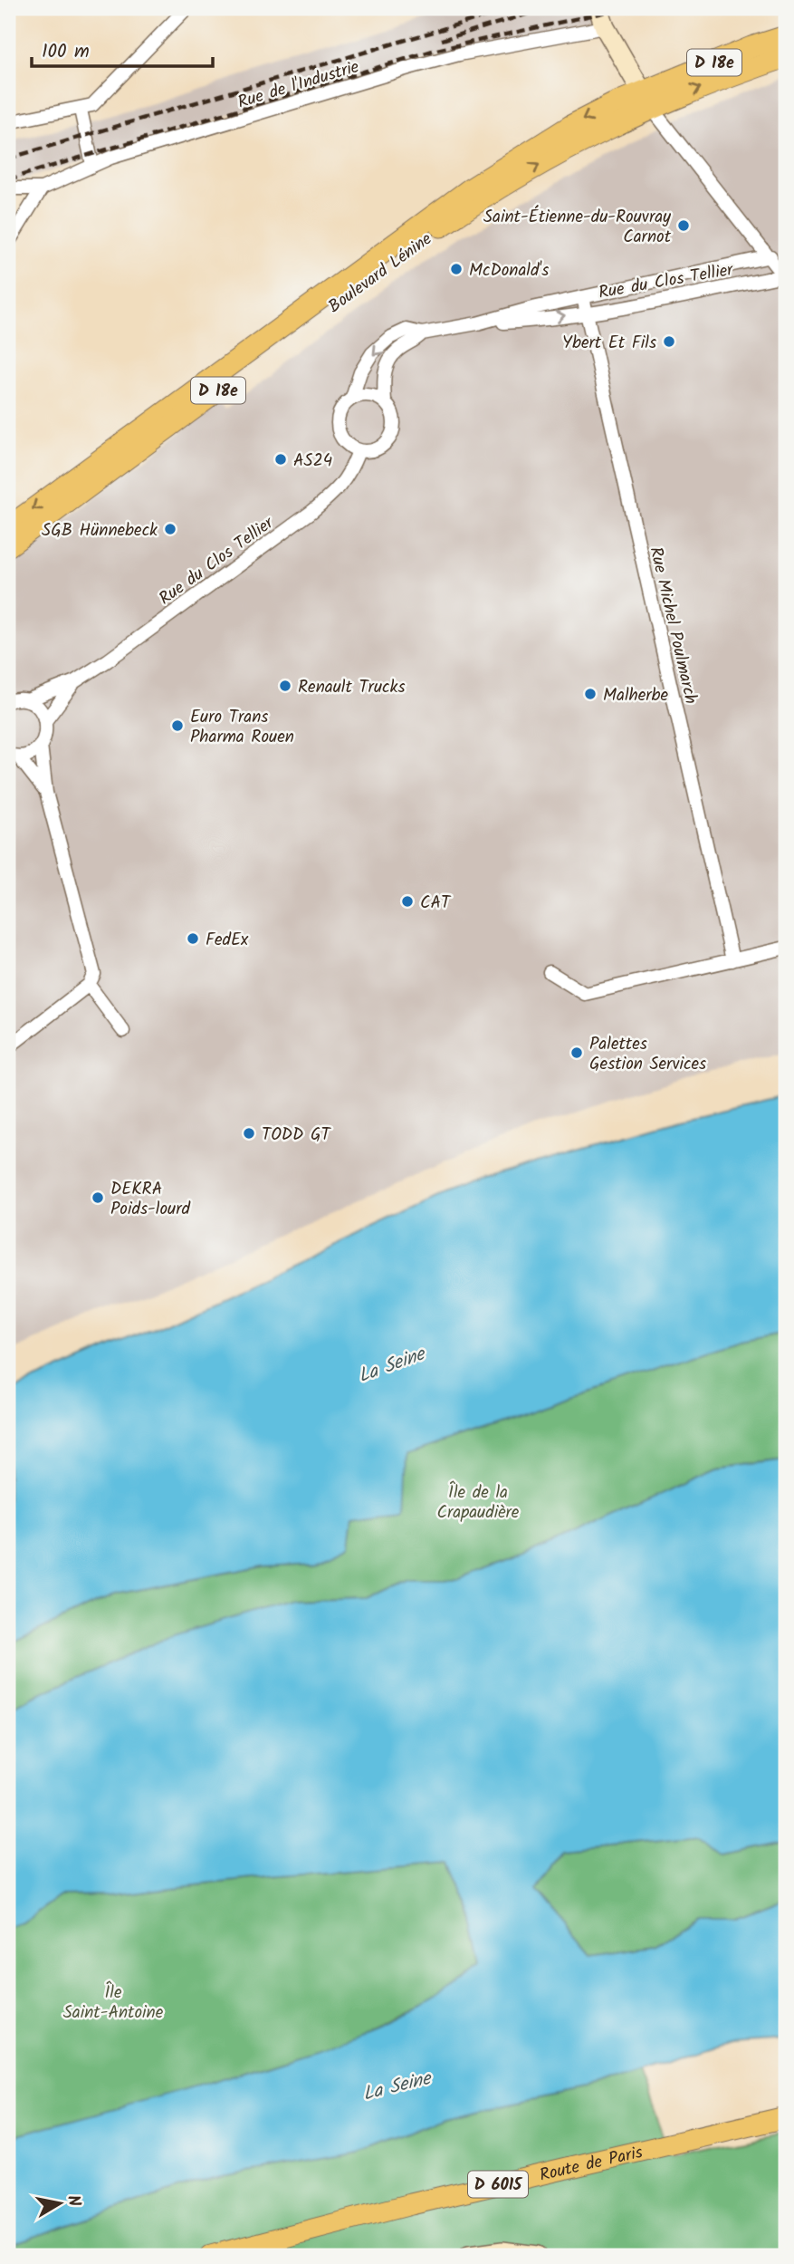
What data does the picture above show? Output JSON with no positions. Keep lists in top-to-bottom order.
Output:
{
  "streets": {
    "main road": [
      "D 18e",
      "Boulevard Lénine",
      "Route de Paris",
      "D 6015"
    ],
    "street": ["Rue de l'Industrie", "Rue du Clos Tellier", "Rue Michel Poulmarch"]
  },
  "crossings": [
    ["D 18e", "Boulevard Lénine"],
    ["Rue du Clos Tellier", "Rue Michel Poulmarch"]
  ],
  "water": ["La Seine"],
  "parks": ["Île de la Crapaudière", "Île Saint-Antoine"],
  "places": [
    "Saint-Étienne-du-Rouvray Carnot",
    "McDonald's",
    "Ybert Et Fils",
    "AS24",
    "SGB Hünnebeck",
    "Renault Trucks",
    "Malherbe",
    "Euro Trans Pharma Rouen",
    "CAT",
    "FedEx",
    "Palettes Gestion Services",
    "TODD GT",
    "DEKRA Poids-lourd"
  ],
  "scale_bar": "100 m",
  "north": "right"
}
